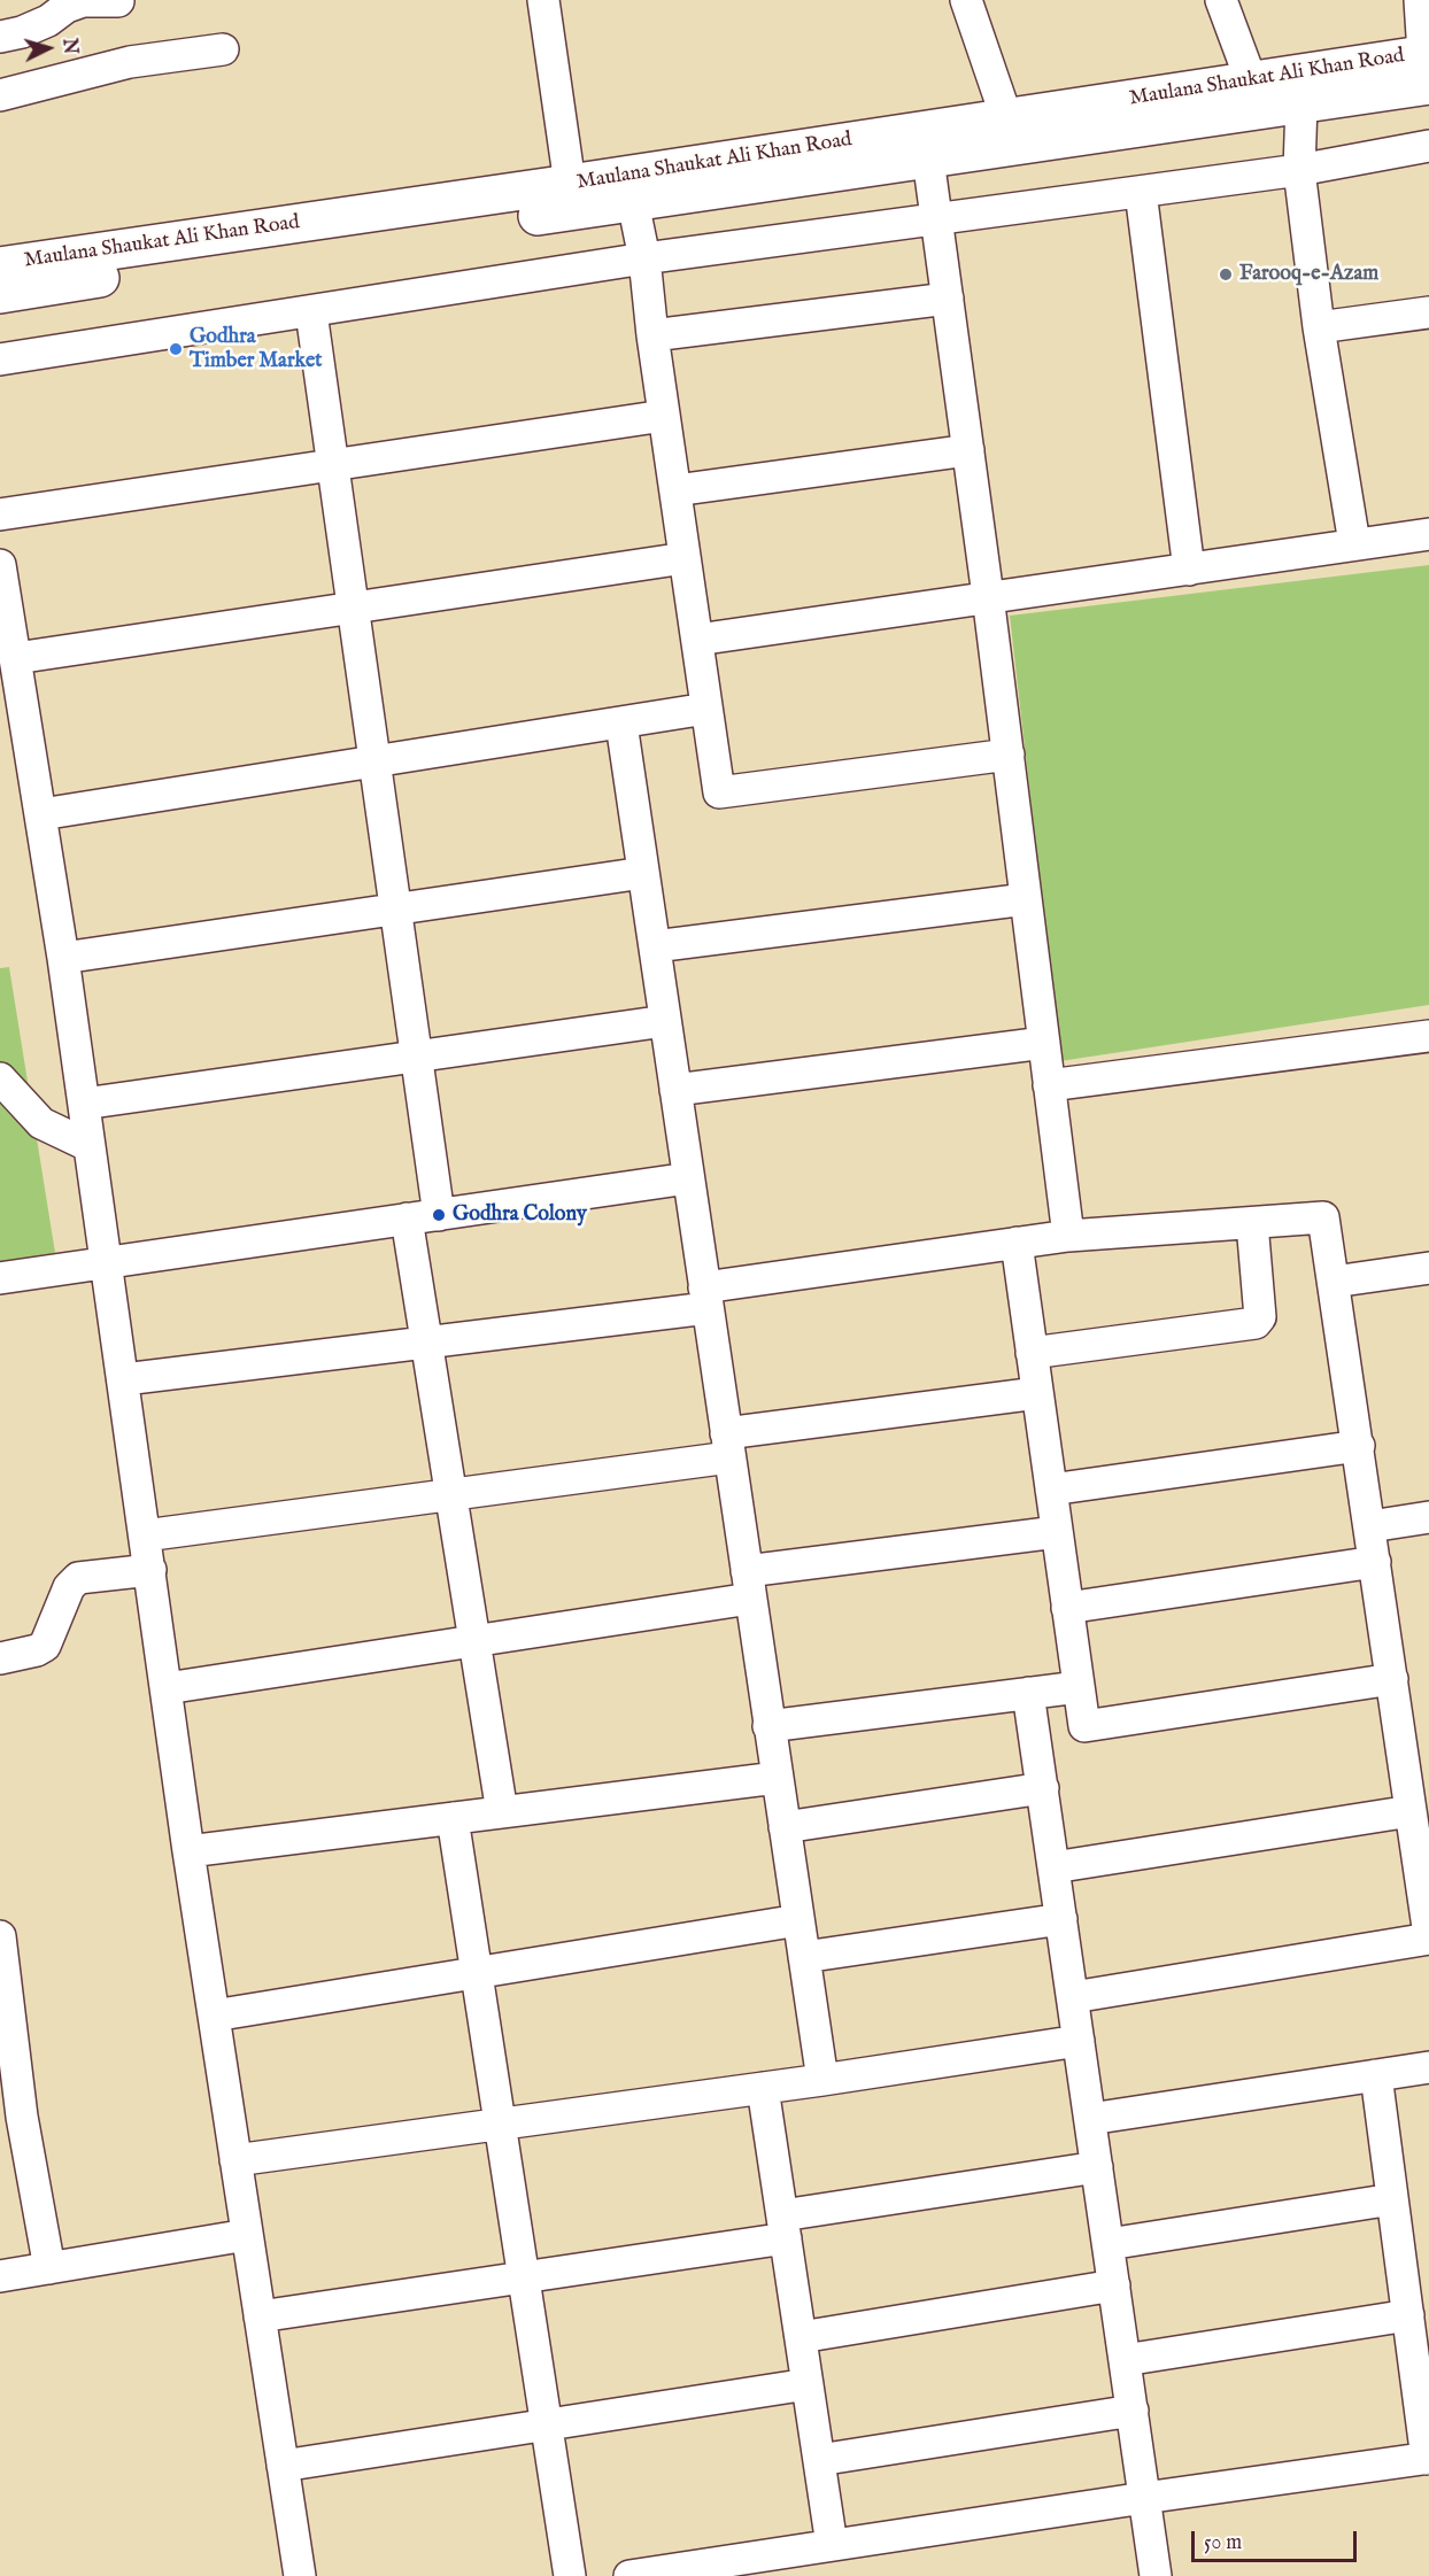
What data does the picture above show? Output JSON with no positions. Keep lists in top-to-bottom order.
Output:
{
  "streets": {
    "main road": ["Maulana Shaukat Ali Khan Road"]
  },
  "places": ["Farooq-e-Azam", "Godhra Timber Market", "Godhra Colony"],
  "scale_bar": "50 m",
  "north": "right"
}
